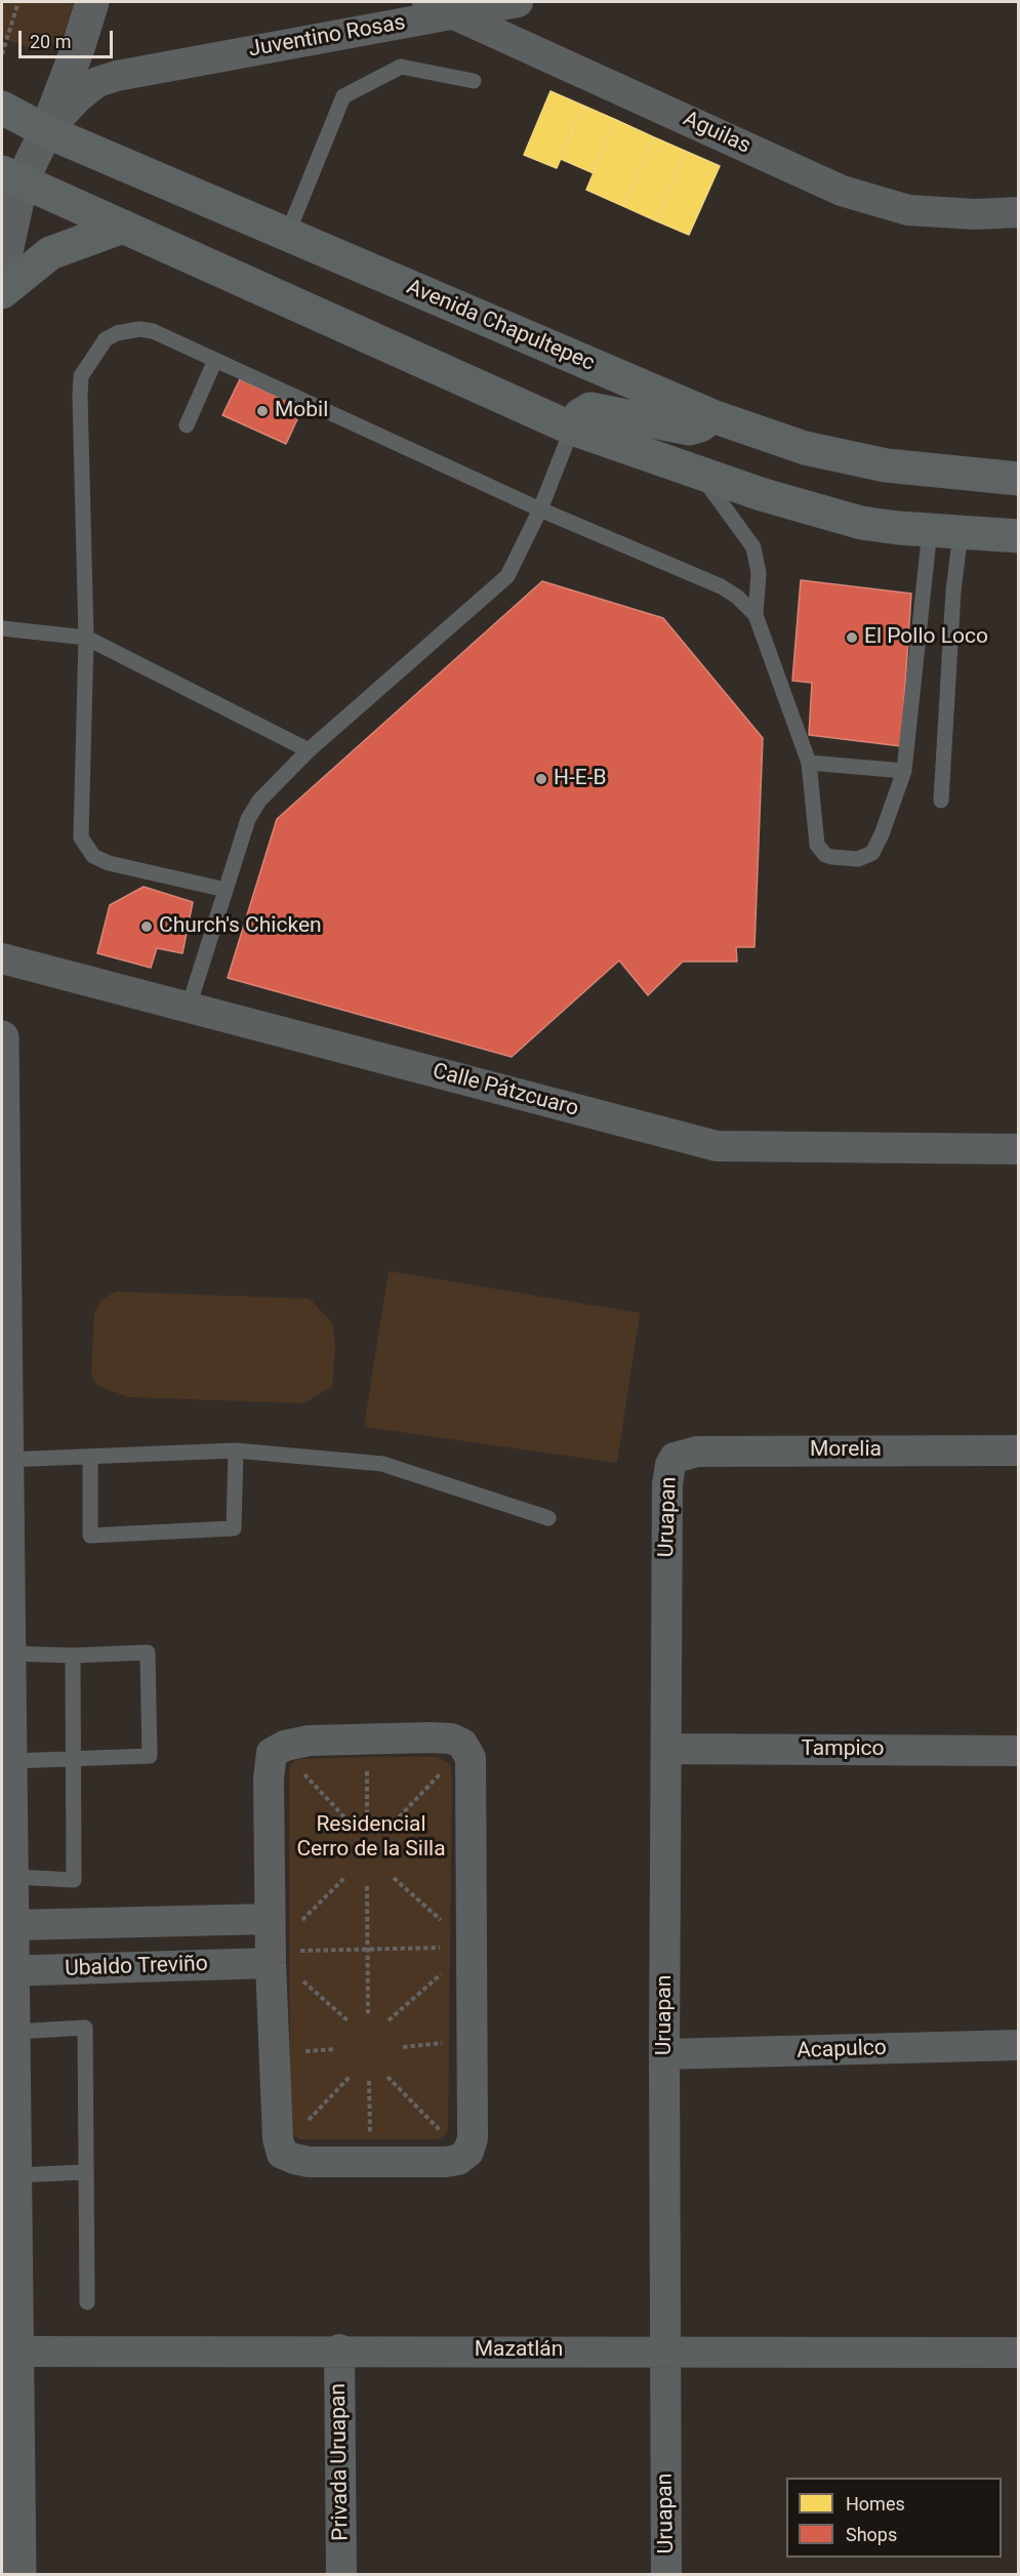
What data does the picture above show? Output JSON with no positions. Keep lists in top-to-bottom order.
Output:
{
  "streets": {
    "main road": ["Avenida Chapultepec"],
    "street": [
      "Juventino Rosas",
      "Aguilas",
      "Calle Pátzcuaro",
      "Morelia",
      "Uruapan",
      "Tampico",
      "Ubaldo Treviño",
      "Acapulco",
      "Mazatlán",
      "Privada Uruapan"
    ]
  },
  "crossings": [
    ["Juventino Rosas", "Aguilas"],
    ["Juventino Rosas", "Avenida Chapultepec"],
    ["Morelia", "Uruapan"],
    ["Uruapan", "Tampico"],
    ["Uruapan", "Acapulco"],
    ["Uruapan", "Mazatlán"],
    ["Mazatlán", "Privada Uruapan"]
  ],
  "parks": ["Residencial Cerro de la Silla"],
  "places": [
    "Mobil",
    "El Pollo Loco",
    "H-E-B",
    "Church's Chicken"
  ],
  "legend": ["Homes", "Shops"],
  "scale_bar": "20 m"
}
